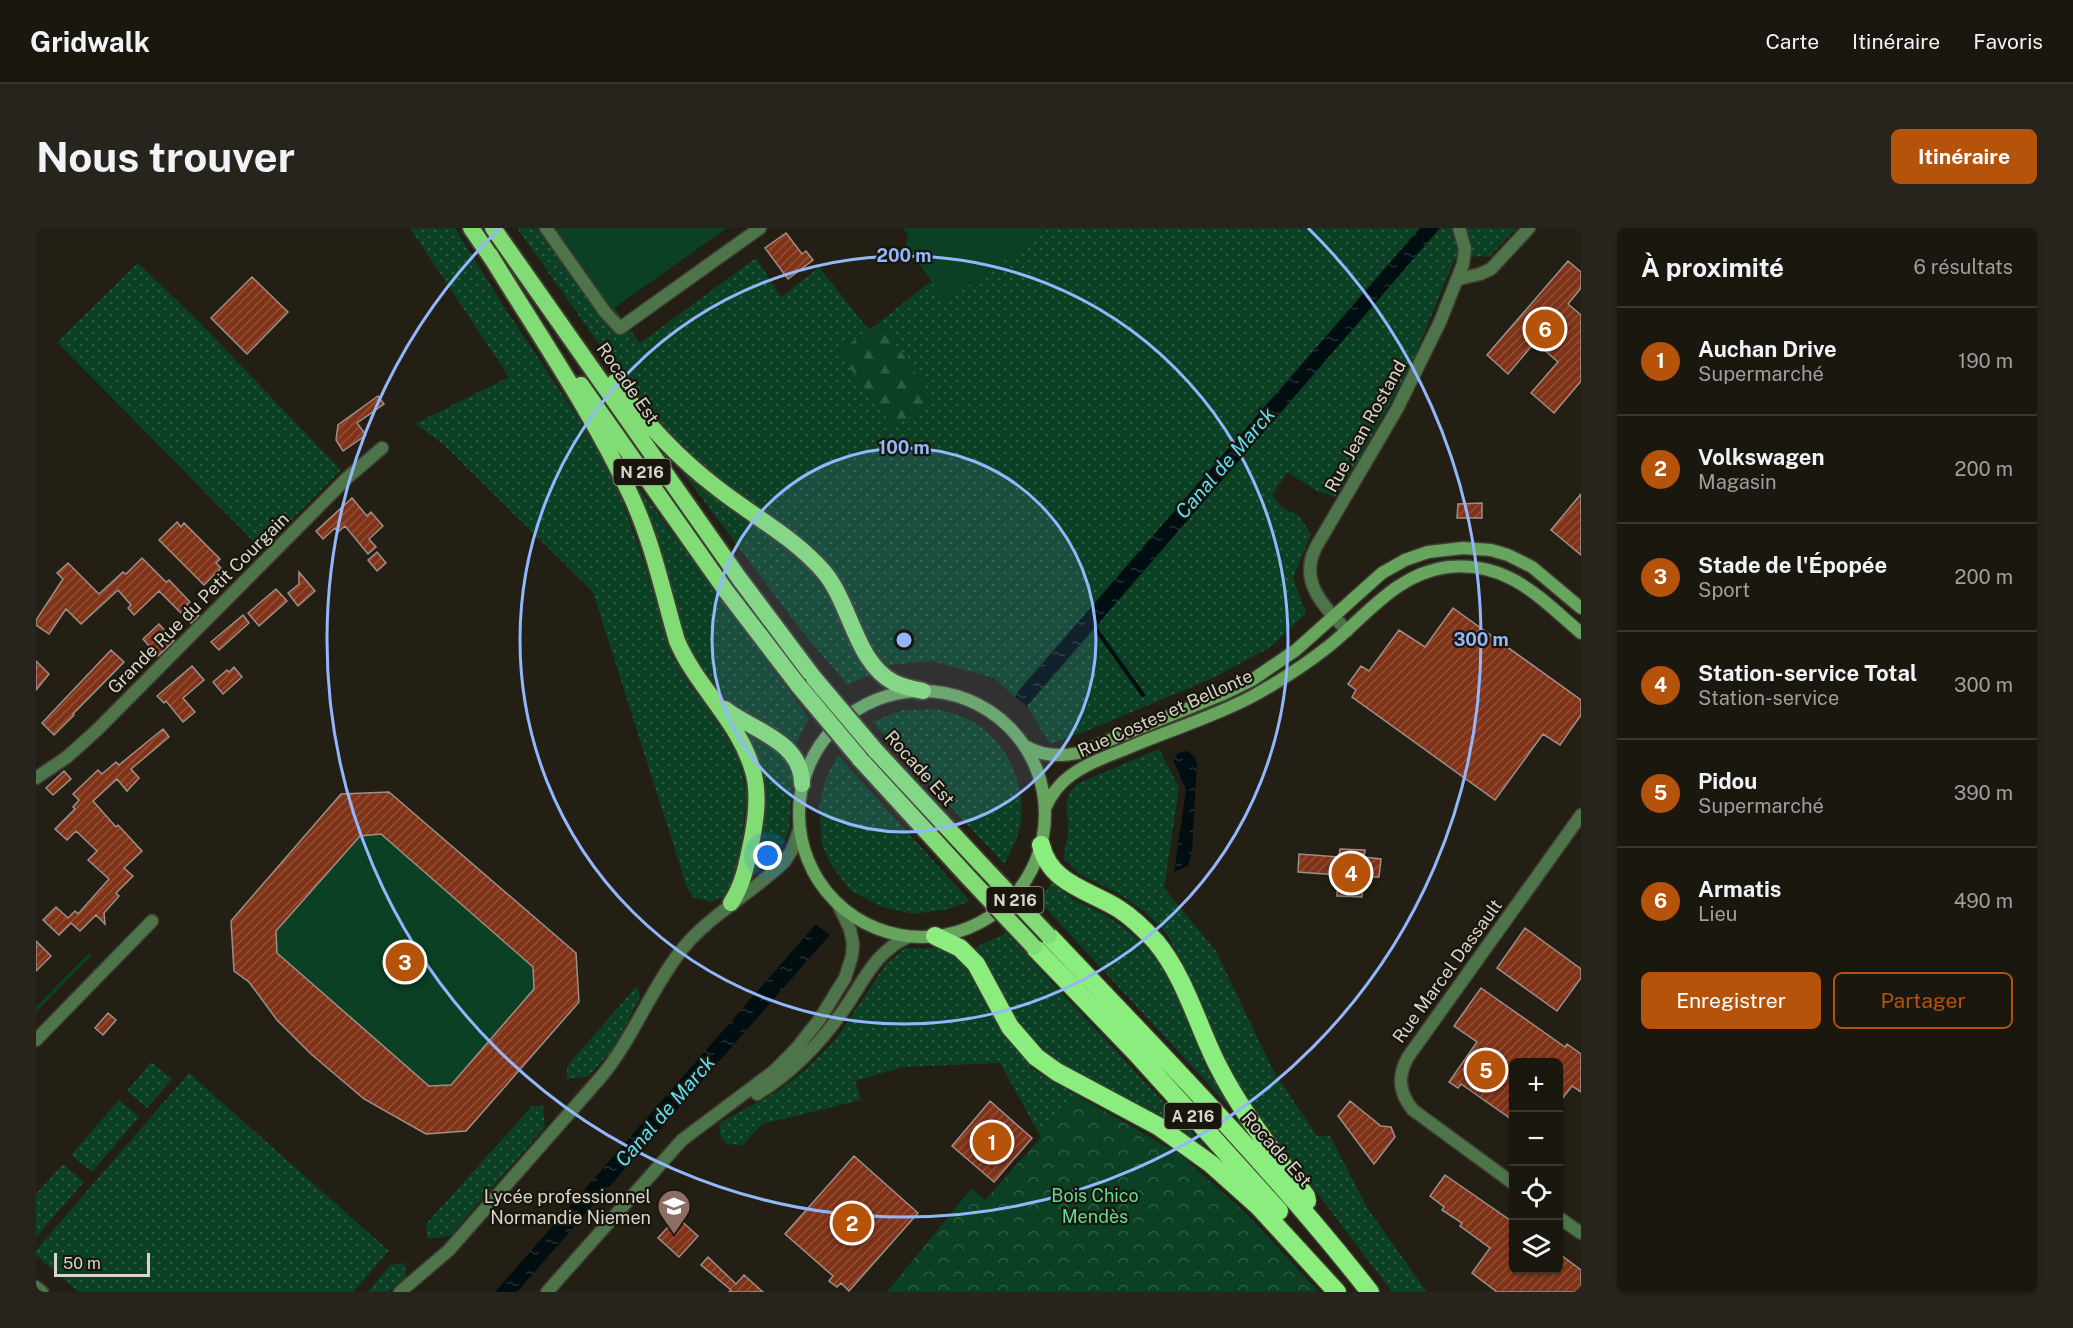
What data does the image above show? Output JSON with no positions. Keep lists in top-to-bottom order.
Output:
{
  "streets": {
    "highway": ["Rocade Est", "N 216", "A 216"],
    "main road": ["Rue Costes et Bellonte"],
    "street": ["Rue Jean Rostand", "Grande Rue du Petit Courgain", "Rue Marcel Dassault"]
  },
  "crossings": [
    ["Rue Jean Rostand", "Rue Costes et Bellonte"],
    ["N 216", "A 216"]
  ],
  "water": ["Canal de Marck"],
  "parks": ["Bois Chico Mendès"],
  "places": {
    "school or university": ["Lycée professionnel Normandie Niemen"]
  },
  "scale_bar": "50 m",
  "page": {
    "header": "Gridwalk",
    "nav": ["Carte", "Itinéraire", "Favoris"],
    "buttons": [
      "Itinéraire",
      ["Enregistrer", "Partager"]
    ],
    "title": "Nous trouver",
    "heading": ["À proximité", "6 résultats"],
    "list": [
      {
        "mark": "1",
        "name": "Auchan Drive",
        "note": "Supermarché",
        "value": "190 m"
      },
      {
        "mark": "2",
        "name": "Volkswagen",
        "note": "Magasin",
        "value": "200 m"
      },
      {
        "mark": "3",
        "name": "Stade de l'Épopée",
        "note": "Sport",
        "value": "200 m"
      },
      {
        "mark": "4",
        "name": "Station-service Total",
        "note": "Station-service",
        "value": "300 m"
      },
      {
        "mark": "5",
        "name": "Pidou",
        "note": "Supermarché",
        "value": "390 m"
      },
      {
        "mark": "6",
        "name": "Armatis",
        "note": "Lieu",
        "value": "490 m"
      }
    ],
    "pins": [
      "6",
      "4",
      "3",
      "5",
      "1",
      "2"
    ],
    "map_buttons": ["+", "−"],
    "scale": "50 m"
  },
  "rings": ["200 m", "100 m", "300 m"]
}
